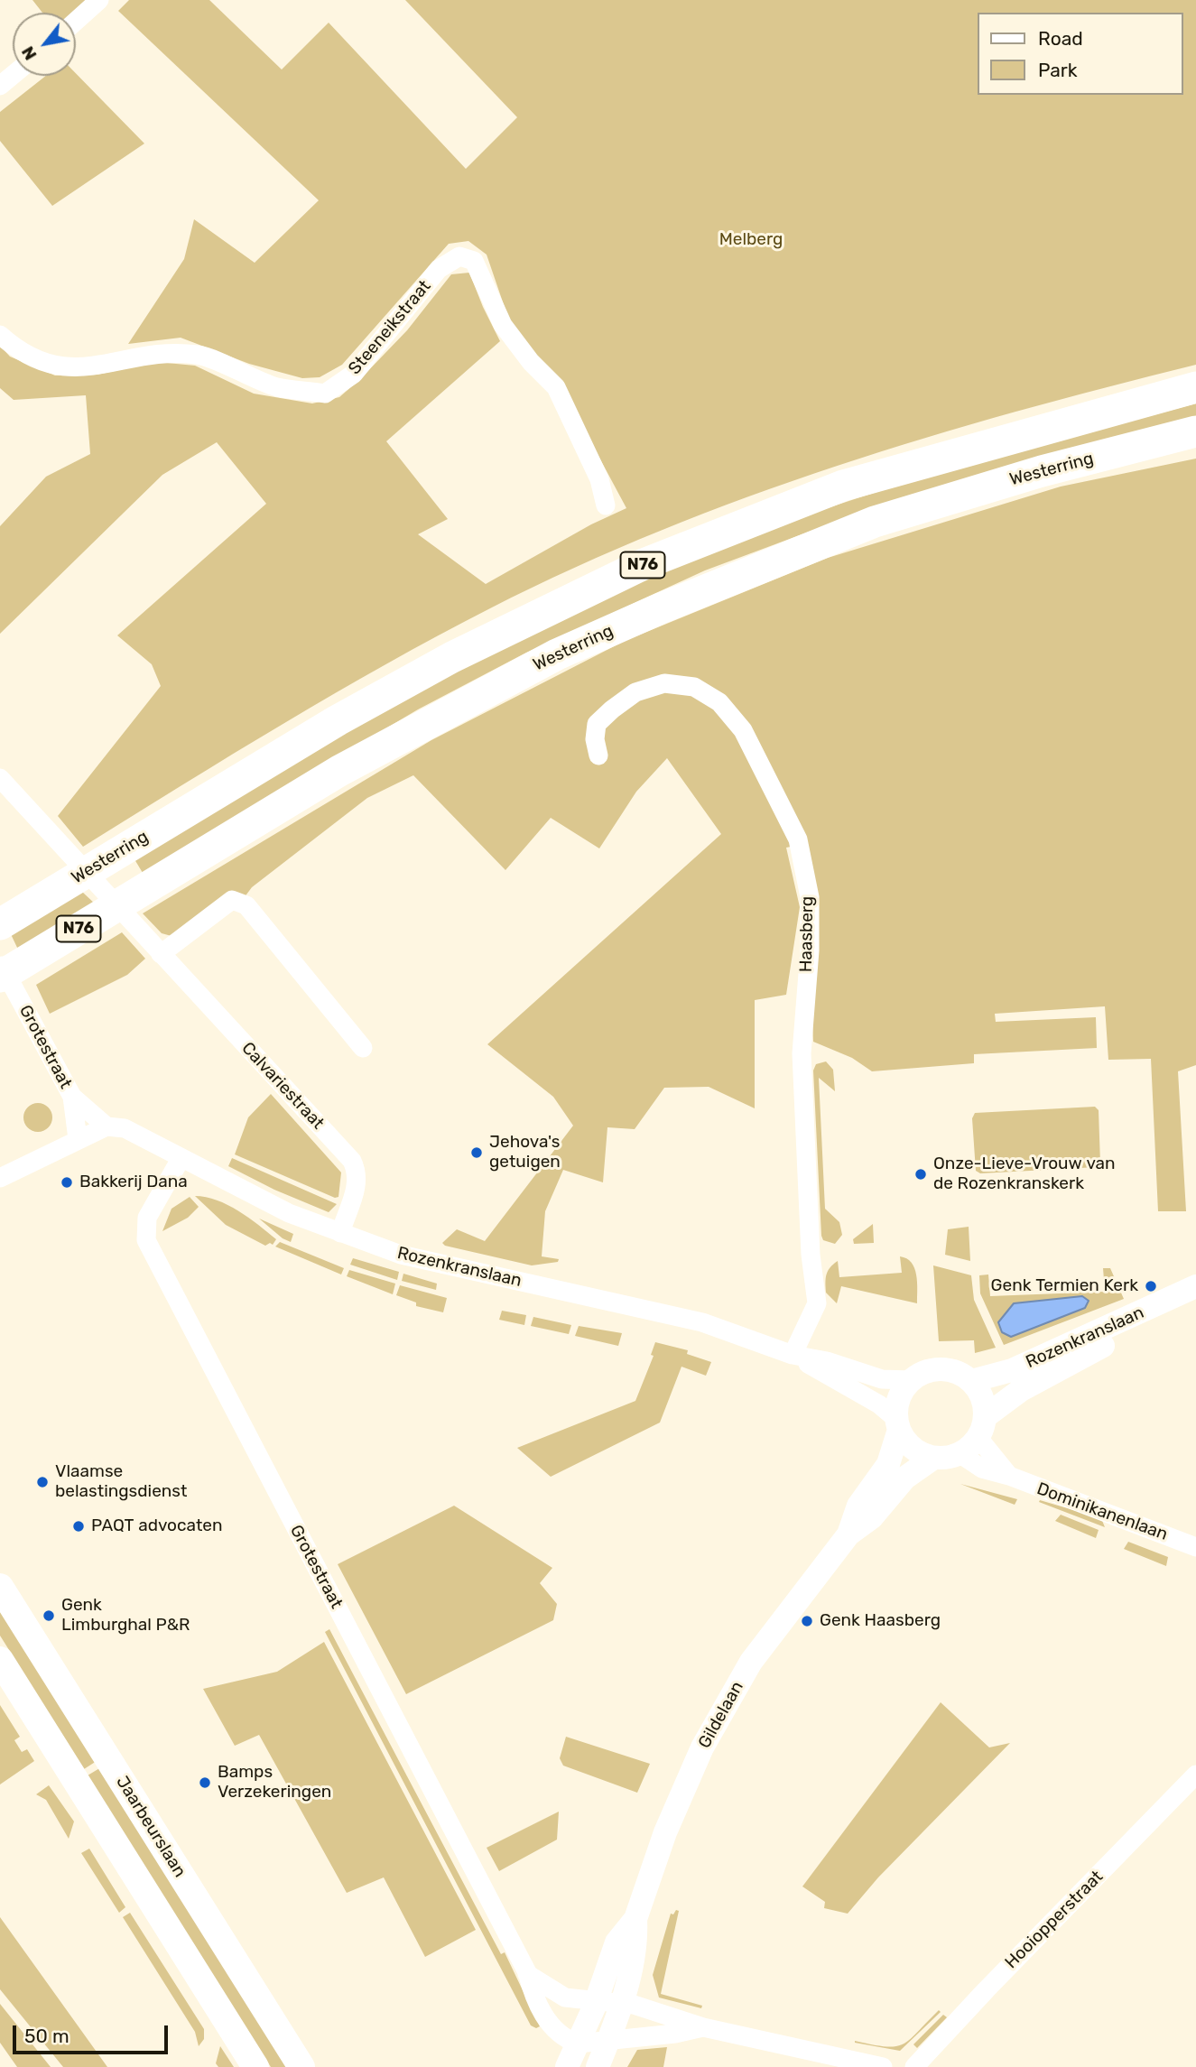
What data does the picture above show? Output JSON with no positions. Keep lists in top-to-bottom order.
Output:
{
  "streets": {
    "highway": ["Westerring", "N76"],
    "main road": ["Jaarbeurslaan"],
    "street": [
      "Steeneikstraat",
      "Haasberg",
      "Grotestraat",
      "Calvariestraat",
      "Rozenkranslaan",
      "Dominikanenlaan",
      "Gildelaan",
      "Hooiopperstraat"
    ]
  },
  "crossings": [
    ["Haasberg", "Rozenkranslaan"],
    ["Grotestraat", "Rozenkranslaan"],
    ["Grotestraat", "Gildelaan"],
    ["Calvariestraat", "Rozenkranslaan"],
    ["Rozenkranslaan", "Dominikanenlaan"],
    ["Rozenkranslaan", "Gildelaan"],
    ["Dominikanenlaan", "Gildelaan"]
  ],
  "parks": ["Melberg"],
  "places": [
    "Jehova's getuigen",
    "Onze-Lieve-Vrouw van de Rozenkranskerk",
    "Bakkerij Dana",
    "Genk Termien Kerk",
    "Vlaamse belastingsdienst",
    "PAQT advocaten",
    "Genk Limburghal P&R",
    "Genk Haasberg",
    "Bamps Verzekeringen"
  ],
  "legend": ["Road", "Park"],
  "scale_bar": "50 m",
  "north": "bottom left"
}
